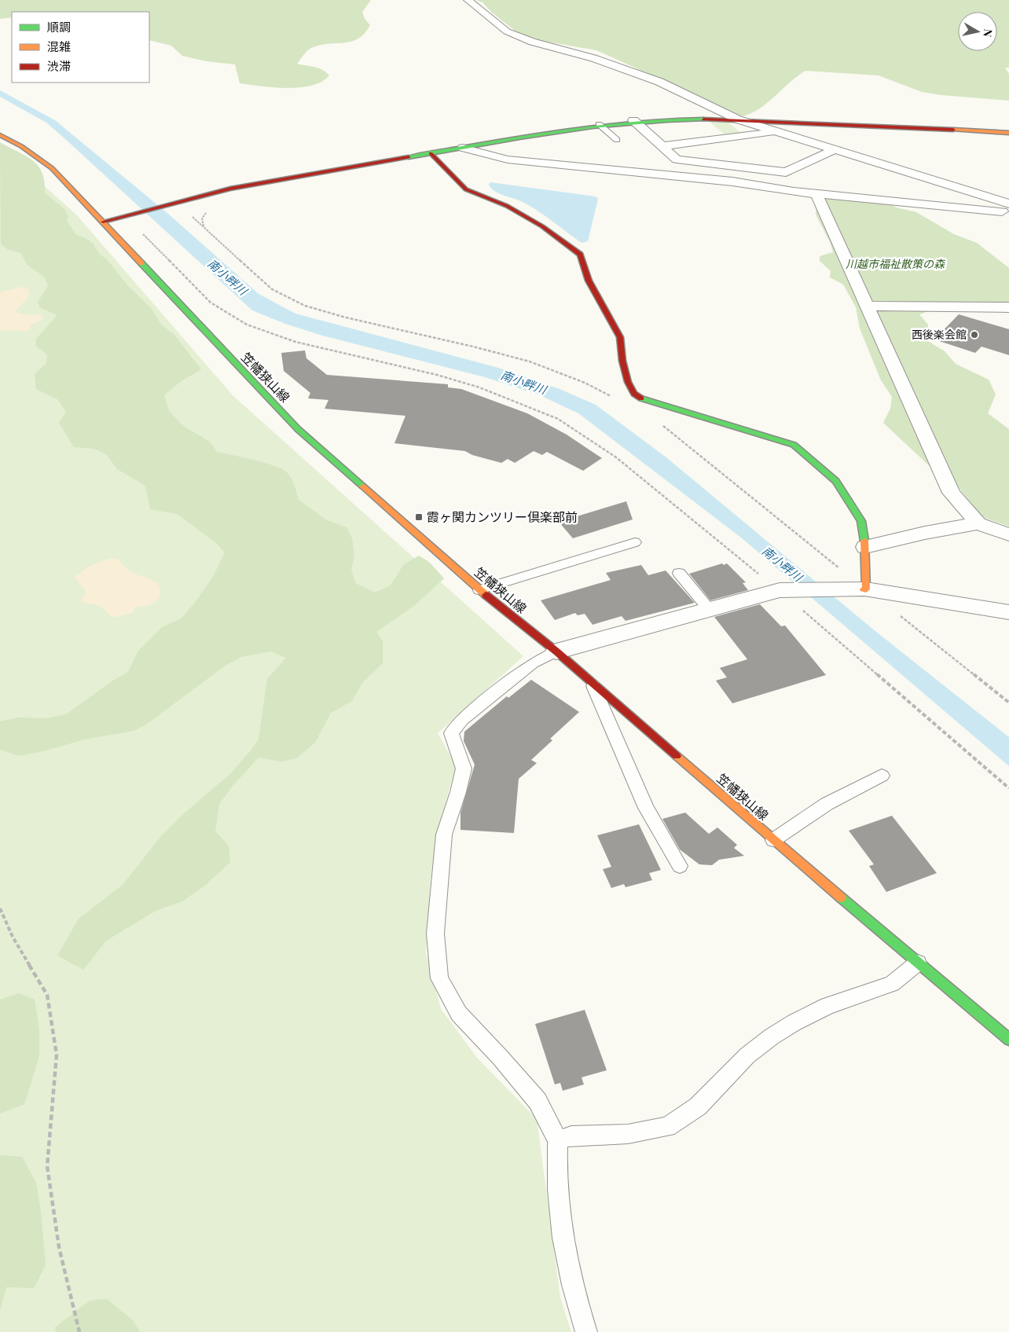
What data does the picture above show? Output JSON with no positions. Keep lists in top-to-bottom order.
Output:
{
  "streets": {
    "street": ["笠幡狭山線"]
  },
  "water": ["南小畔川"],
  "parks": ["川越市福祉散策の森"],
  "places": {
    "other": ["西後楽会館"],
    "transit": ["霞ヶ関カンツリー倶楽部前"]
  },
  "legend": ["順調", "混雑", "渋滞"],
  "north": "right"
}
